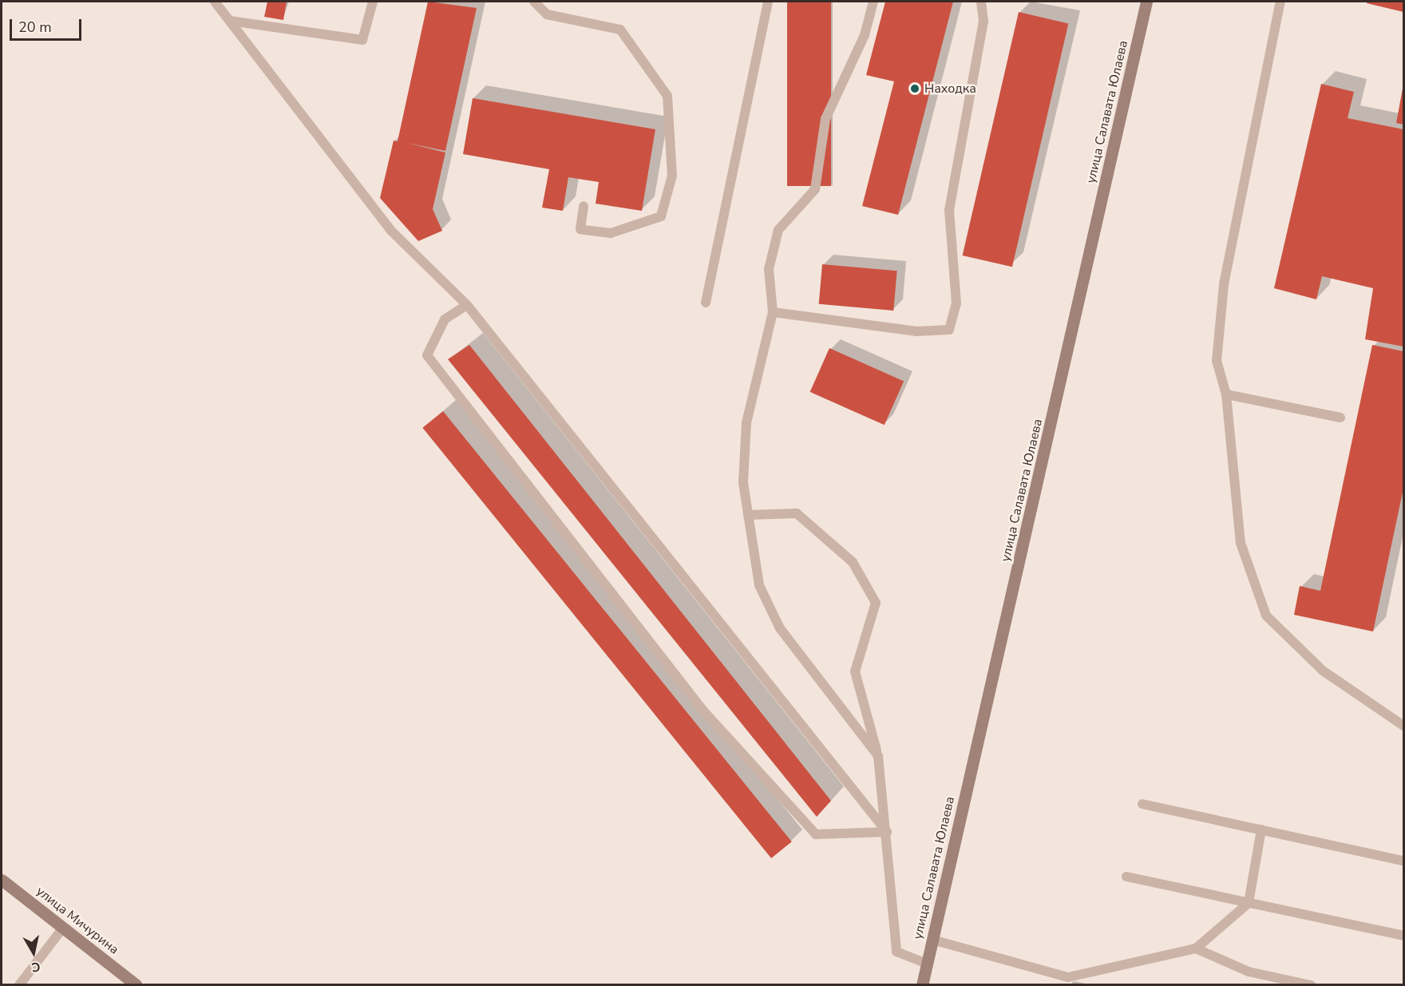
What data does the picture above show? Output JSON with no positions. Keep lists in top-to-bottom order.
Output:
{
  "streets": {
    "street": ["улица Салавата Юлаева", "улица Мичурина"]
  },
  "places": ["Находка"],
  "scale_bar": "20 m",
  "north": "bottom"
}
